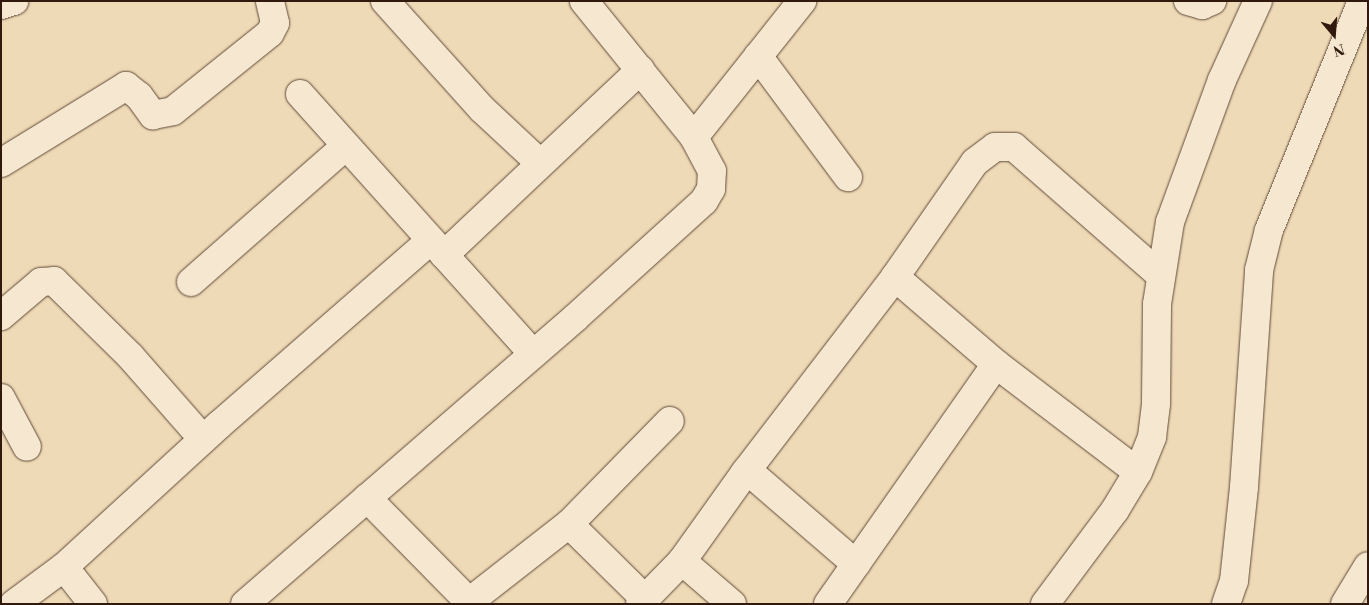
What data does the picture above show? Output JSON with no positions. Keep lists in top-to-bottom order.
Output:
{
  "north": "bottom"
}
